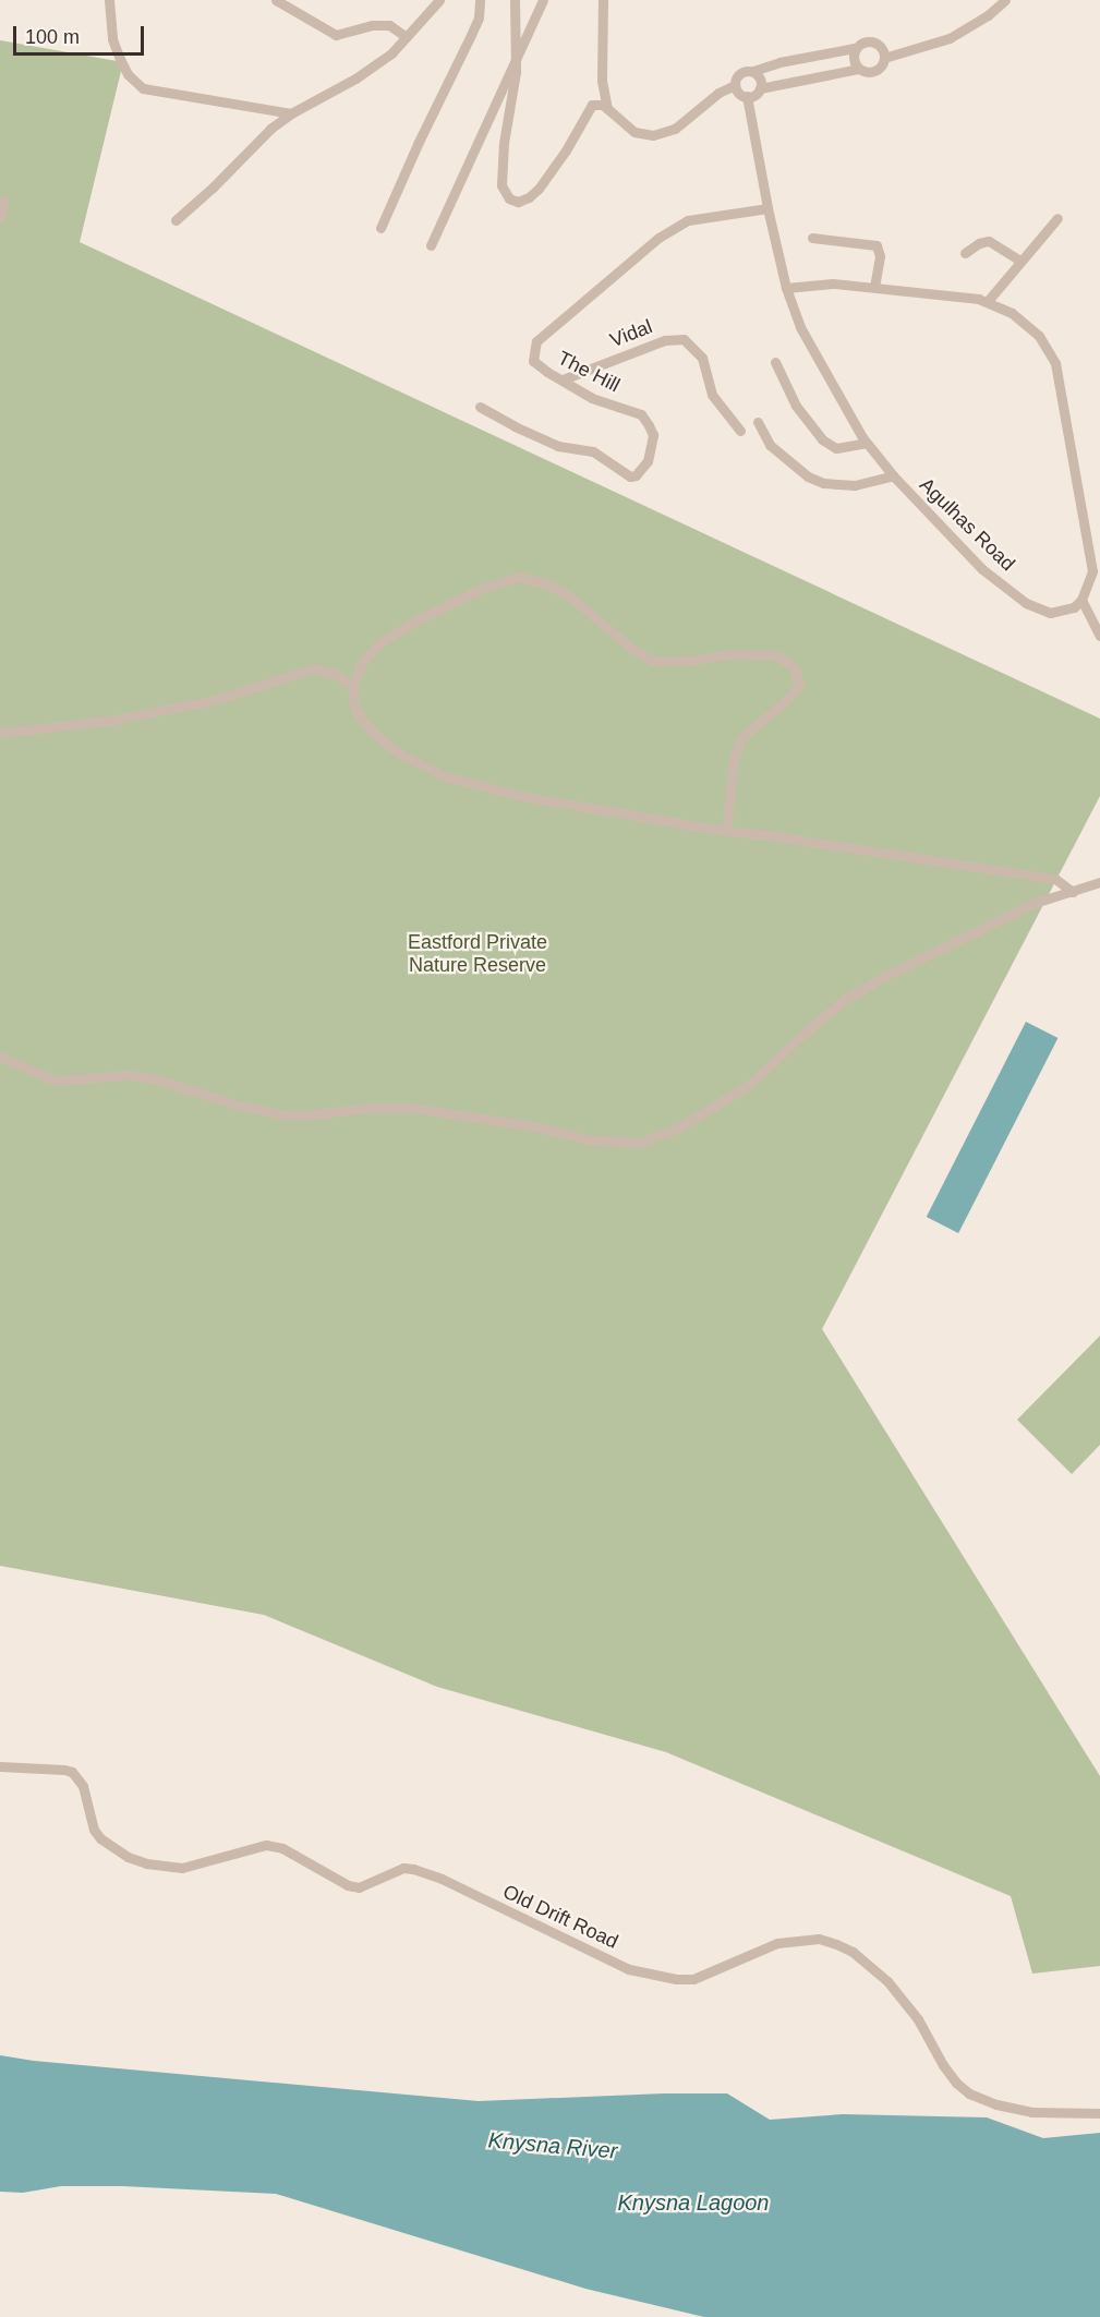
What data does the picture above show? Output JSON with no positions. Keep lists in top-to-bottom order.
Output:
{
  "streets": {
    "street": [
      "Vidal",
      "The Hill",
      "Agulhas Road",
      "Old Drift Road"
    ]
  },
  "crossings": [
    ["Vidal", "The Hill"],
    ["The Hill", "Agulhas Road"]
  ],
  "water": ["Knysna River", "Knysna Lagoon"],
  "parks": ["Eastford Private Nature Reserve"],
  "scale_bar": "100 m"
}
